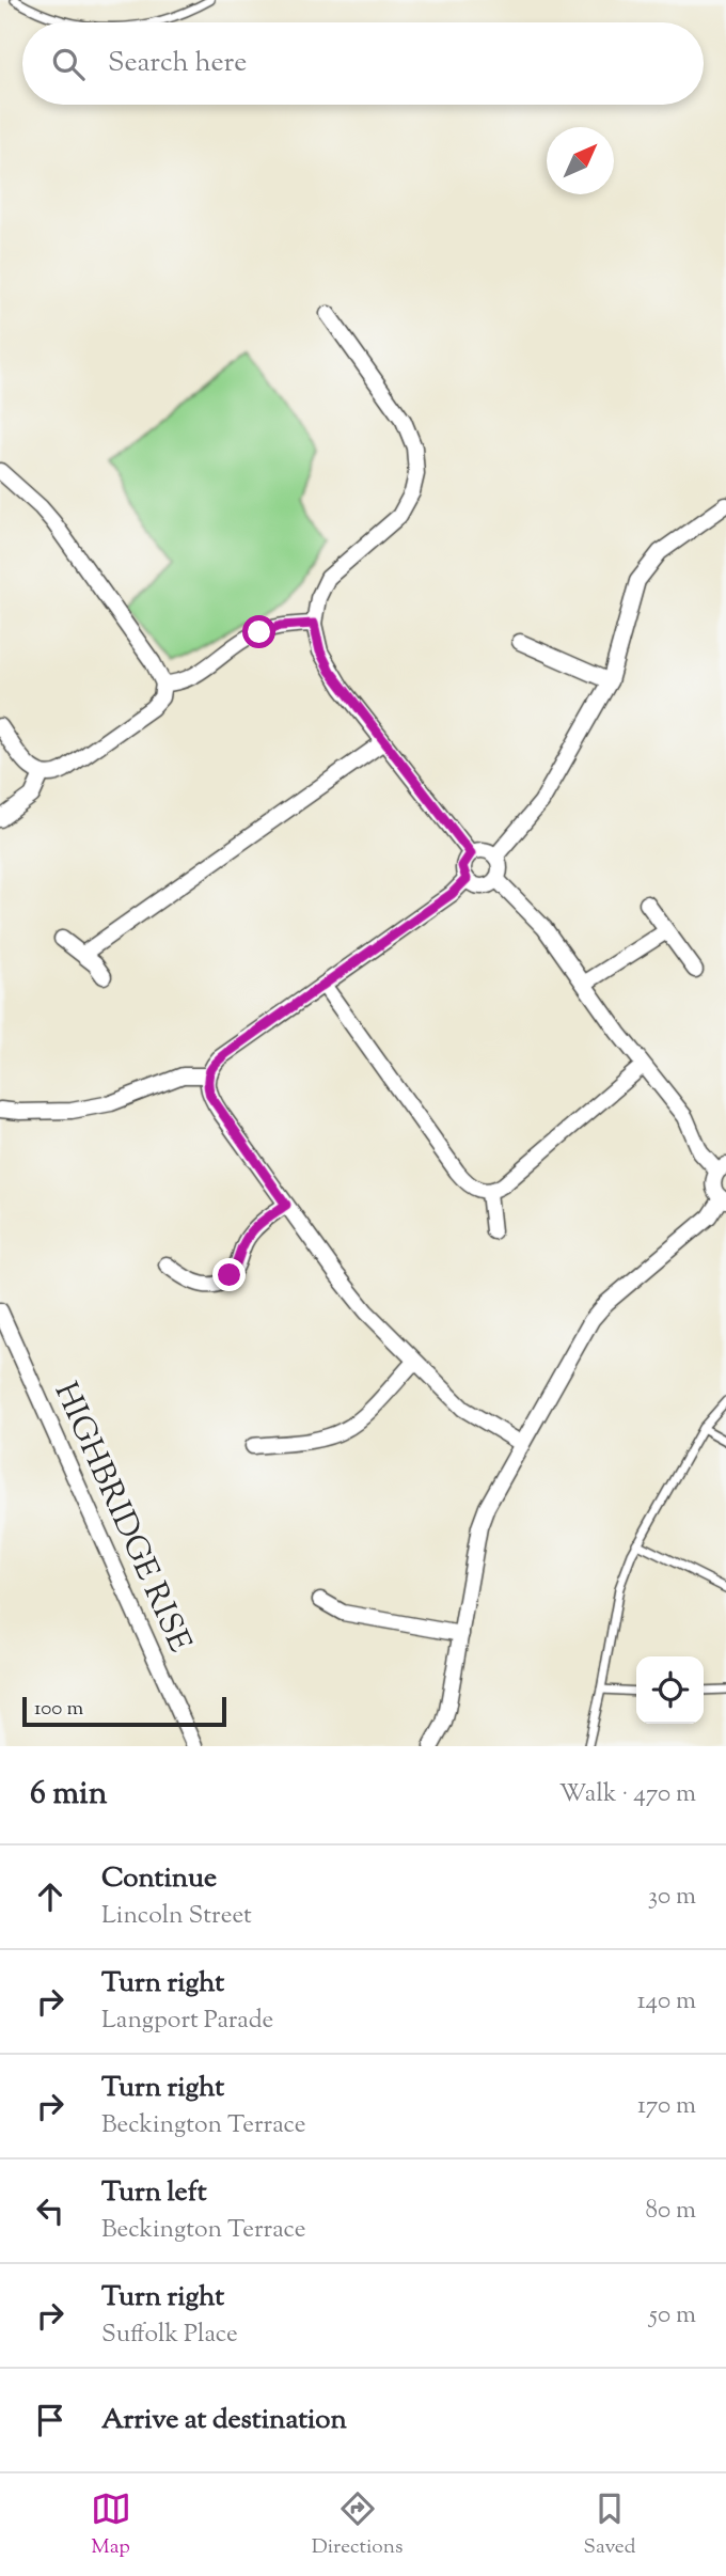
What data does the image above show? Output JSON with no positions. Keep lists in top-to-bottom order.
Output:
{
  "streets": {
    "street": ["HIGHBRIDGE RISE"]
  },
  "scale_bar": "100 m",
  "north": "top right",
  "page": {
    "search": "Search here",
    "scale": "100 m",
    "heading": ["6 min", "Walk · 470 m"],
    "list": [
      ["Continue", "Lincoln Street", "30 m"],
      ["Turn right", "Langport Parade", "140 m"],
      ["Turn right", "Beckington Terrace", "170 m"],
      ["Turn left", "Beckington Terrace", "80 m"],
      ["Turn right", "Suffolk Place", "50 m"],
      "Arrive at destination"
    ],
    "nav": ["Map", "Directions", "Saved"]
  }
}
